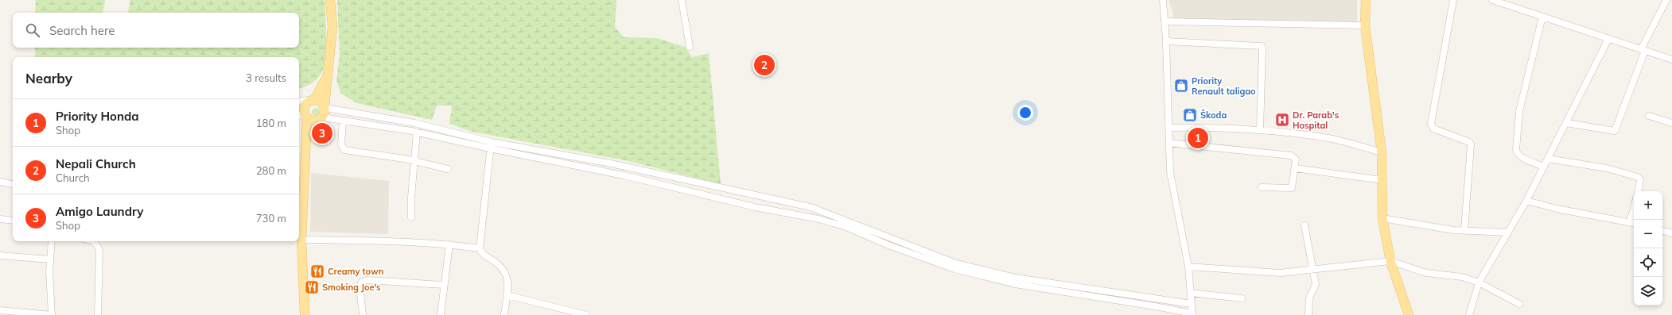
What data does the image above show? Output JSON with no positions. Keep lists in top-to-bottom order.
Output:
{
  "places": {
    "shop": ["Priority Renault taligao", "Škoda"],
    "hospital": ["Dr. Parab's Hospital"],
    "restaurant": ["Creamy town", "Smoking Joe's"]
  },
  "page": {
    "search": "Search here",
    "pins": ["2", "3", "1"],
    "heading": ["Nearby", "3 results"],
    "list": [
      {
        "mark": "1",
        "name": "Priority Honda",
        "note": "Shop",
        "value": "180 m"
      },
      {
        "mark": "2",
        "name": "Nepali Church",
        "note": "Church",
        "value": "280 m"
      },
      {
        "mark": "3",
        "name": "Amigo Laundry",
        "note": "Shop",
        "value": "730 m"
      }
    ],
    "map_buttons": ["+", "−"]
  }
}
